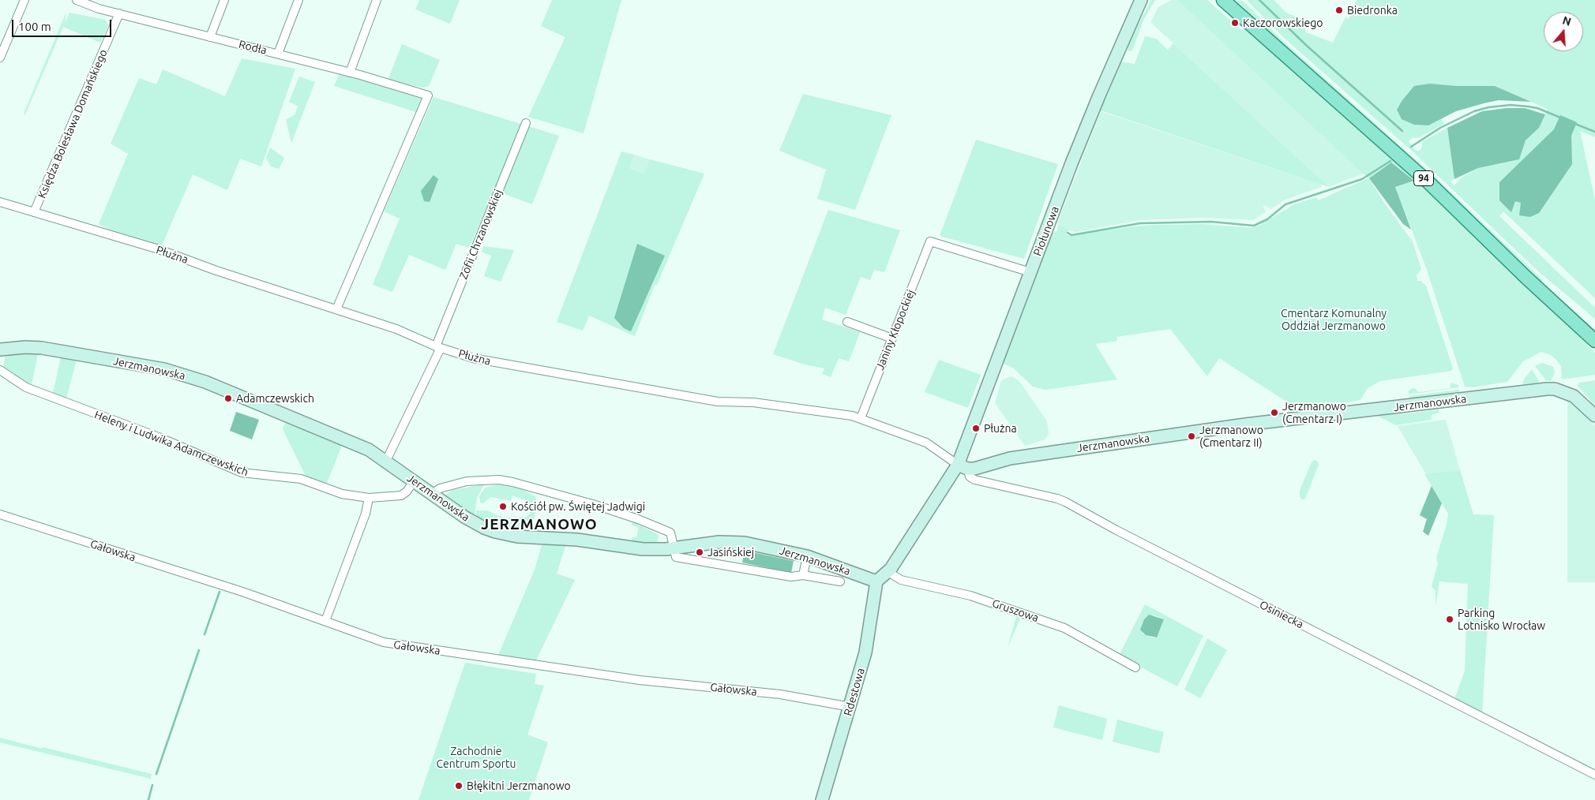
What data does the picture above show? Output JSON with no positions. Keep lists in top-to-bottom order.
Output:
{
  "streets": {
    "main road": ["94"],
    "street": [
      "Rodła",
      "Księdza Bolesława Domańskiego",
      "Piołunowa",
      "Zofii Chrzanowskiej",
      "Płużna",
      "Janiny Kłopockiej",
      "Jerzmanowska",
      "Heleny i Ludwika Adamczewskich",
      "Gałowska",
      "Gruszowa",
      "Osiniecka",
      "Rdestowa"
    ]
  },
  "crossings": [
    ["Rodła", "Księdza Bolesława Domańskiego"],
    ["Rodła", "Płużna"],
    ["Księdza Bolesława Domańskiego", "Płużna"],
    ["Piołunowa", "Płużna"],
    ["Piołunowa", "Janiny Kłopockiej"],
    ["Piołunowa", "Jerzmanowska"],
    ["Piołunowa", "Osiniecka"],
    ["Zofii Chrzanowskiej", "Płużna"],
    ["Zofii Chrzanowskiej", "Jerzmanowska"],
    ["Płużna", "Janiny Kłopockiej"],
    ["Płużna", "Jerzmanowska"],
    ["Płużna", "Osiniecka"],
    ["Jerzmanowska", "Heleny i Ludwika Adamczewskich"],
    ["Jerzmanowska", "Osiniecka"],
    ["Jerzmanowska", "Rdestowa"],
    ["Gałowska", "Rdestowa"]
  ],
  "districts": ["JERZMANOWO"],
  "parks": ["Cmentarz Komunalny Oddział Jerzmanowo", "Zachodnie Centrum Sportu"],
  "places": [
    "Biedronka",
    "Kaczorowskiego",
    "Adamczewskich",
    "Jerzmanowo (Cmentarz I)",
    "Płużna",
    "Jerzmanowo (Cmentarz II)",
    "Kościół pw. Świętej Jadwigi",
    "Jasińskiej",
    "Parking Lotnisko Wrocław",
    "Błękitni Jerzmanowo"
  ],
  "scale_bar": "100 m",
  "north": "top"
}
